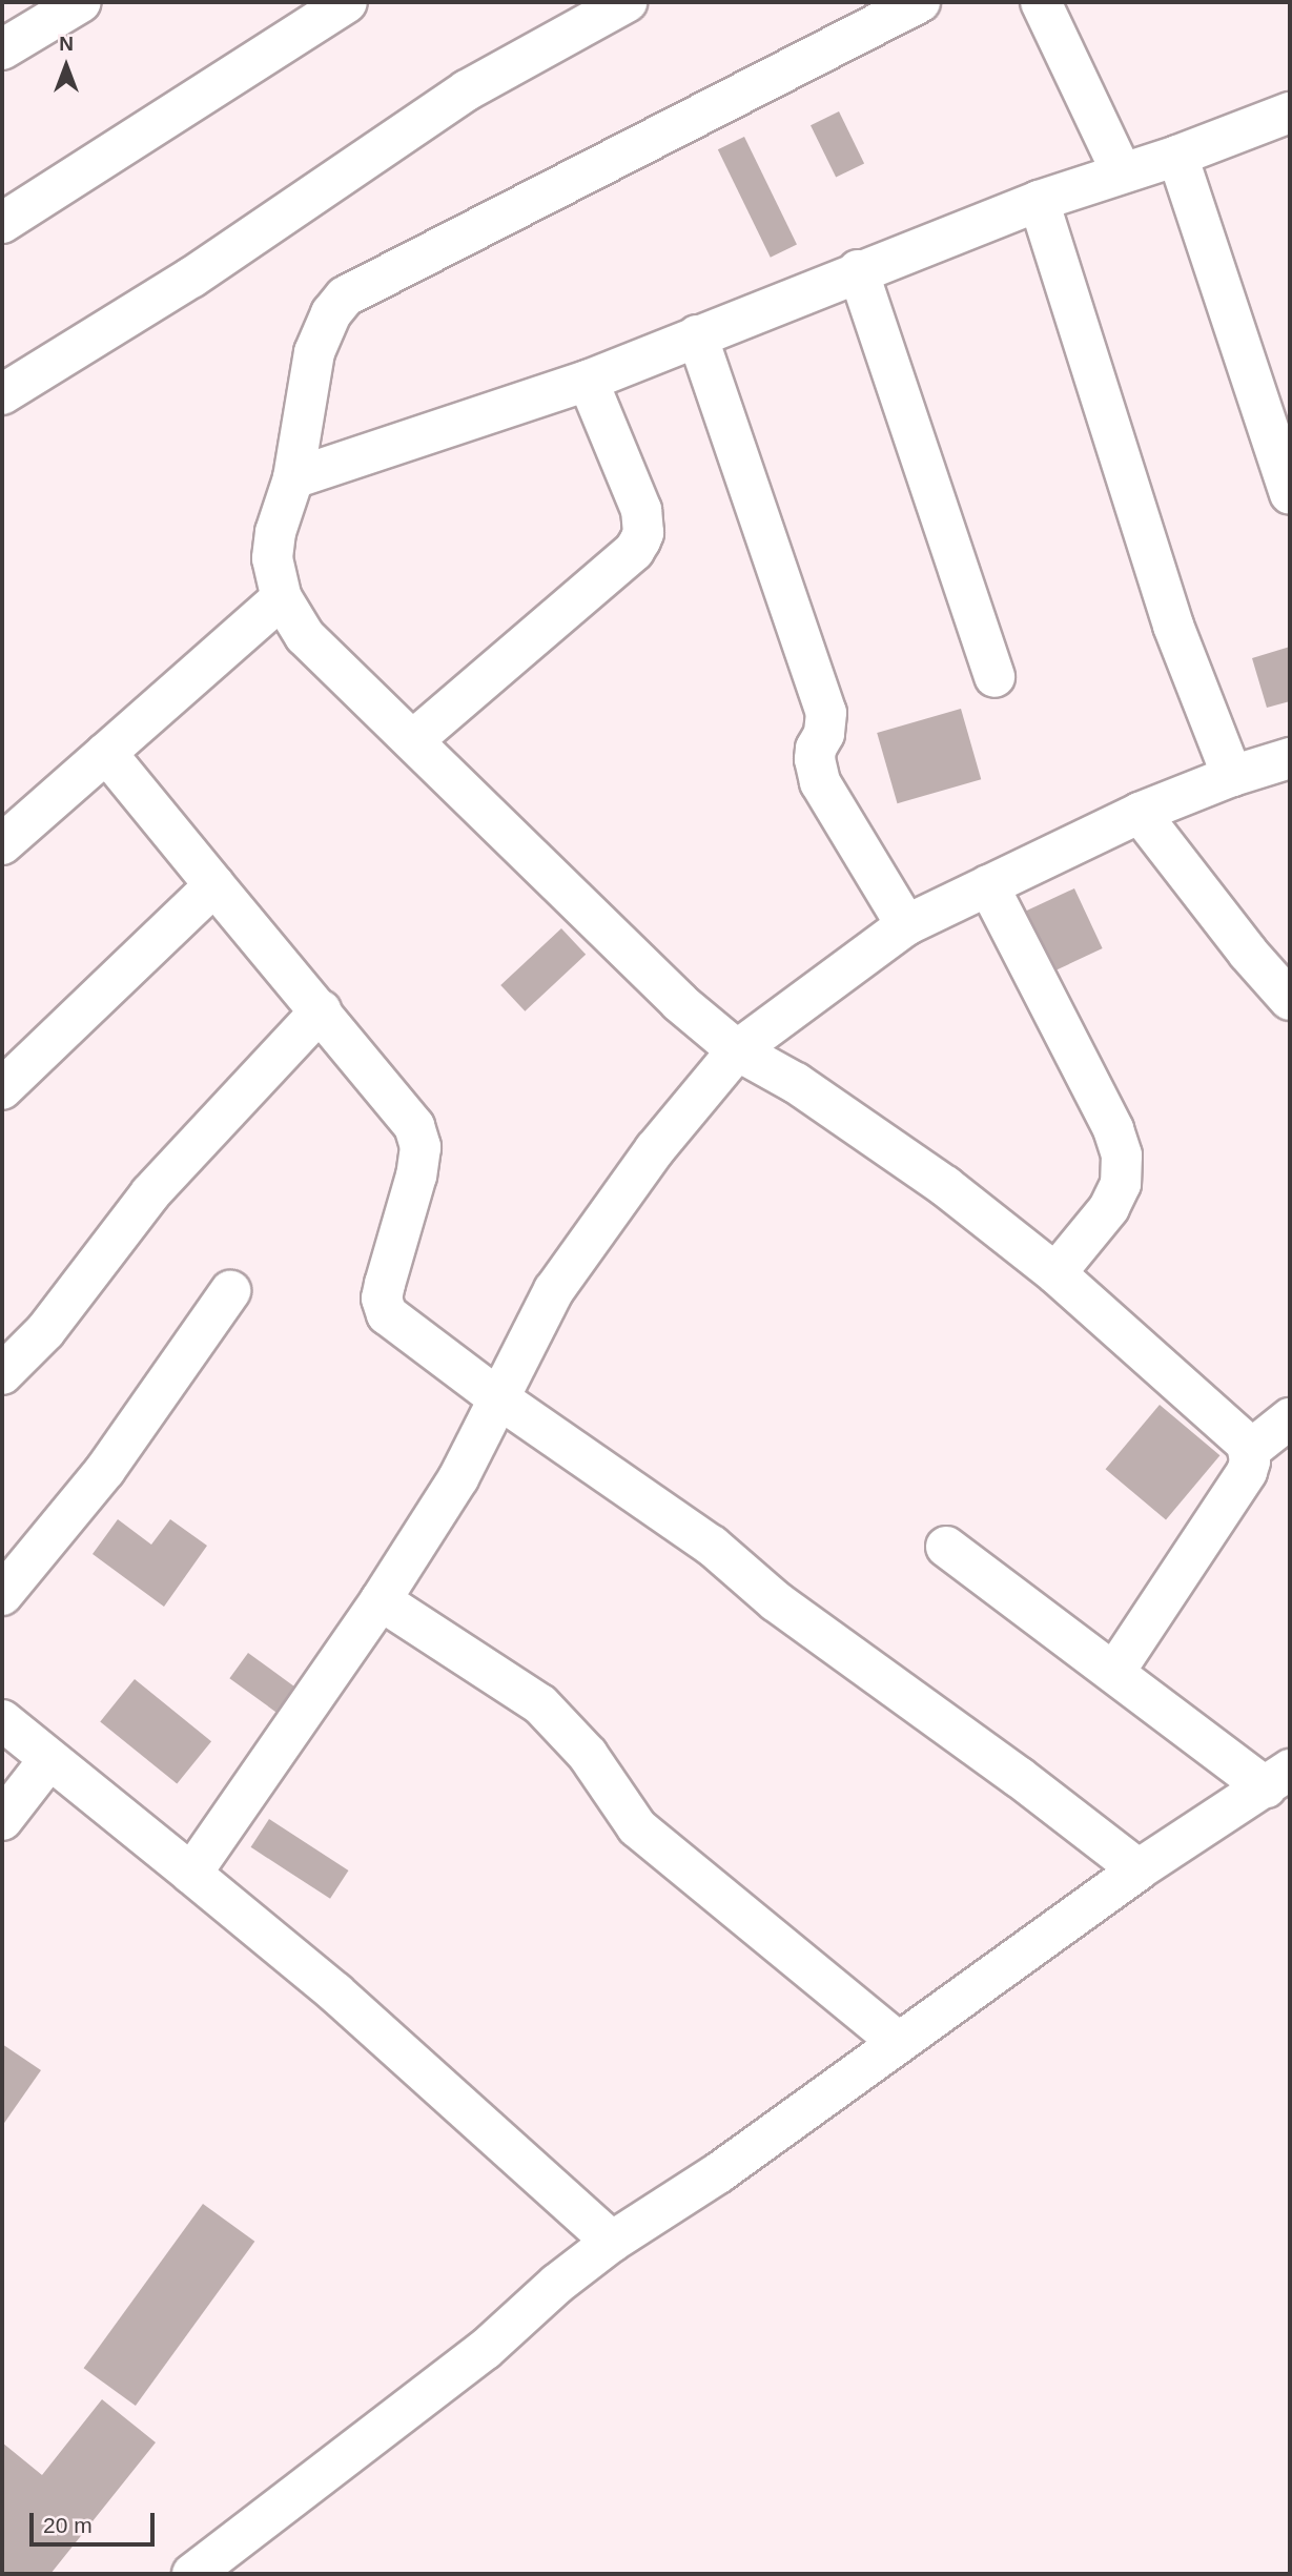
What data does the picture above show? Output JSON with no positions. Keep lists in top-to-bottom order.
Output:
{
  "scale_bar": "20 m",
  "north": "top"
}
